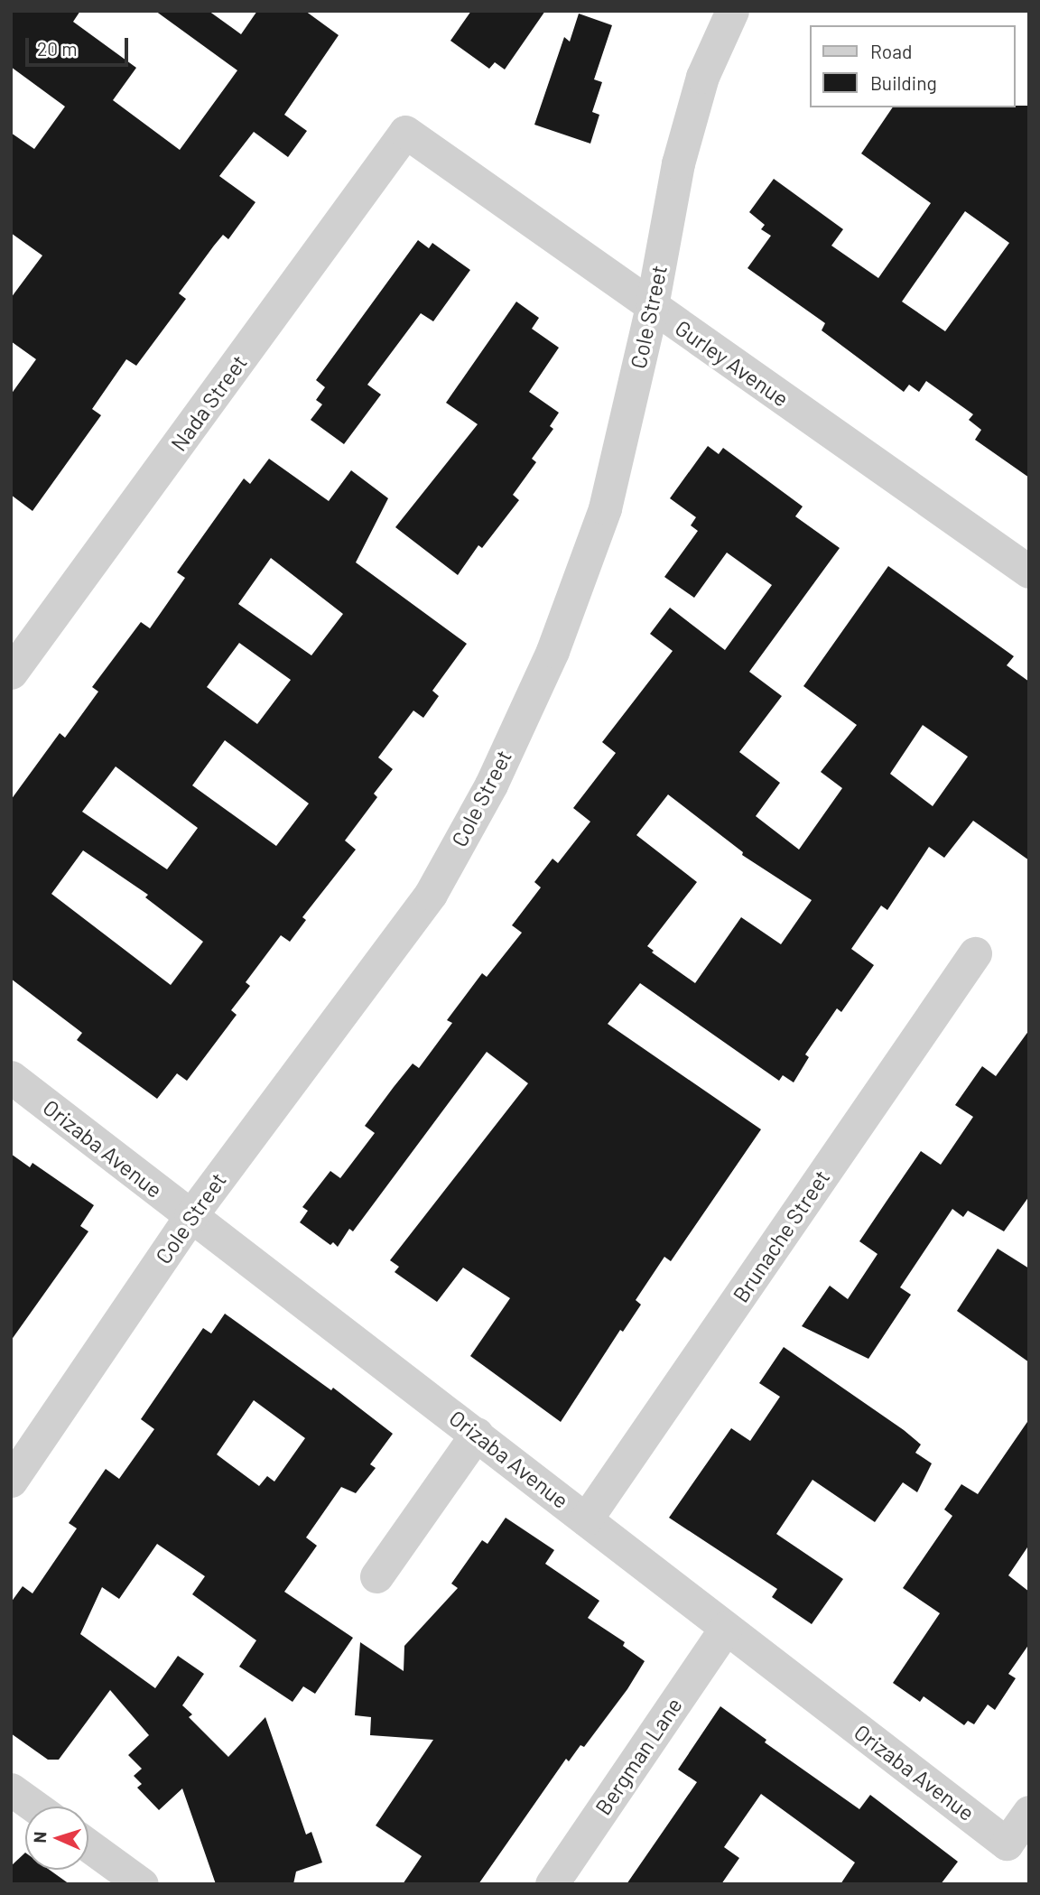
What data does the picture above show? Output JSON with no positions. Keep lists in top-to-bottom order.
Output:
{
  "streets": {
    "street": [
      "Cole Street",
      "Gurley Avenue",
      "Nada Street",
      "Orizaba Avenue",
      "Brunache Street",
      "Bergman Lane"
    ]
  },
  "crossings": [
    ["Cole Street", "Gurley Avenue"],
    ["Cole Street", "Orizaba Avenue"],
    ["Gurley Avenue", "Nada Street"],
    ["Orizaba Avenue", "Brunache Street"],
    ["Orizaba Avenue", "Bergman Lane"]
  ],
  "legend": ["Road", "Building"],
  "scale_bar": "20 m",
  "north": "left"
}
